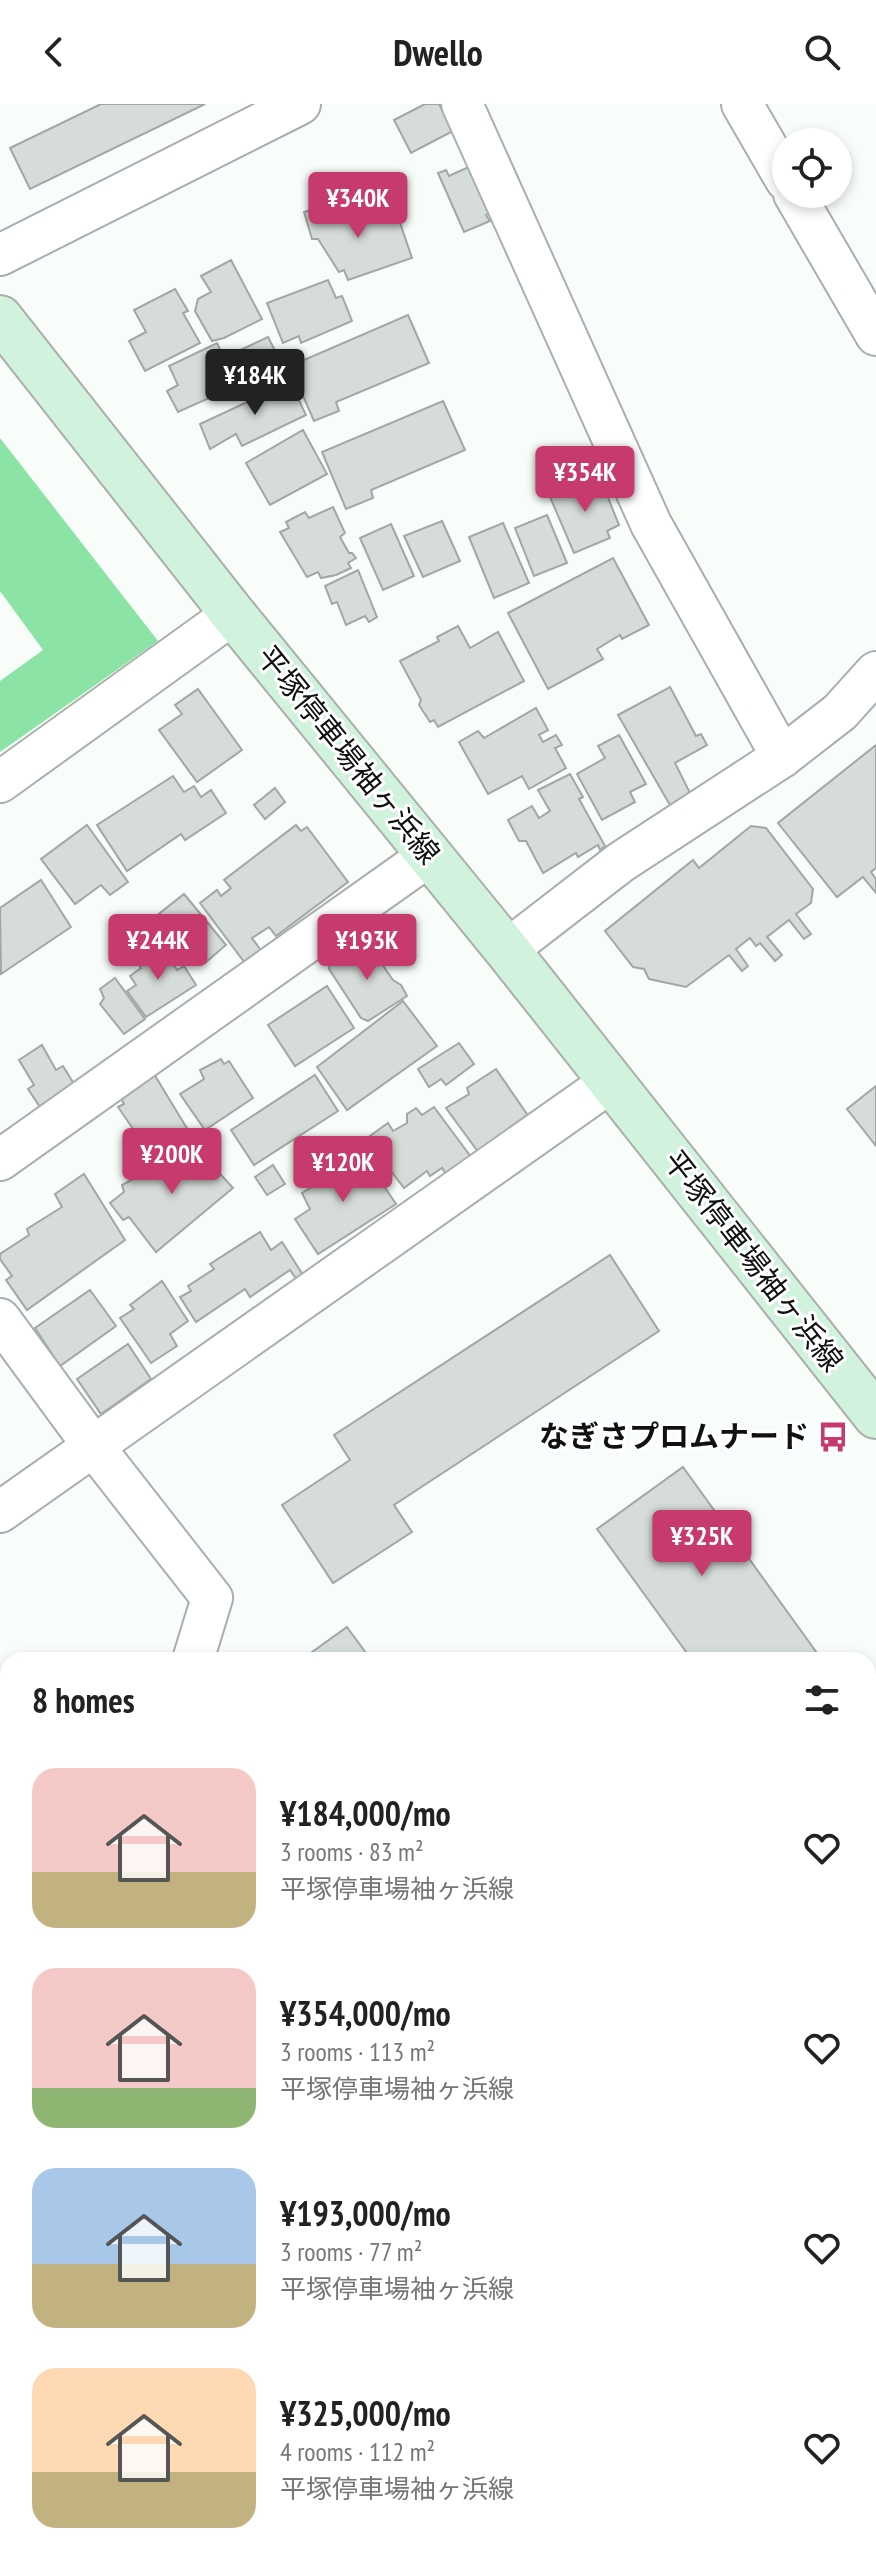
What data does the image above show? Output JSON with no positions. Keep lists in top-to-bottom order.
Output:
{
  "streets": {
    "main road": ["平塚停車場袖ヶ浜線"]
  },
  "places": {
    "bus stop": ["なぎさプロムナード"]
  },
  "page": {
    "header": "Dwello",
    "price": [
      "¥340K",
      "¥184K",
      "¥354K",
      "¥244K",
      "¥193K",
      "¥200K",
      "¥120K",
      "¥325K"
    ],
    "heading": "8 homes",
    "list": [
      {
        "name": "¥184,000/mo",
        "note": "3 rooms · 83 m² · 平塚停車場袖ヶ浜線"
      },
      {
        "name": "¥354,000/mo",
        "note": "3 rooms · 113 m² · 平塚停車場袖ヶ浜線"
      },
      {
        "name": "¥193,000/mo",
        "note": "3 rooms · 77 m² · 平塚停車場袖ヶ浜線"
      },
      {
        "name": "¥325,000/mo",
        "note": "4 rooms · 112 m² · 平塚停車場袖ヶ浜線"
      }
    ]
  }
}
